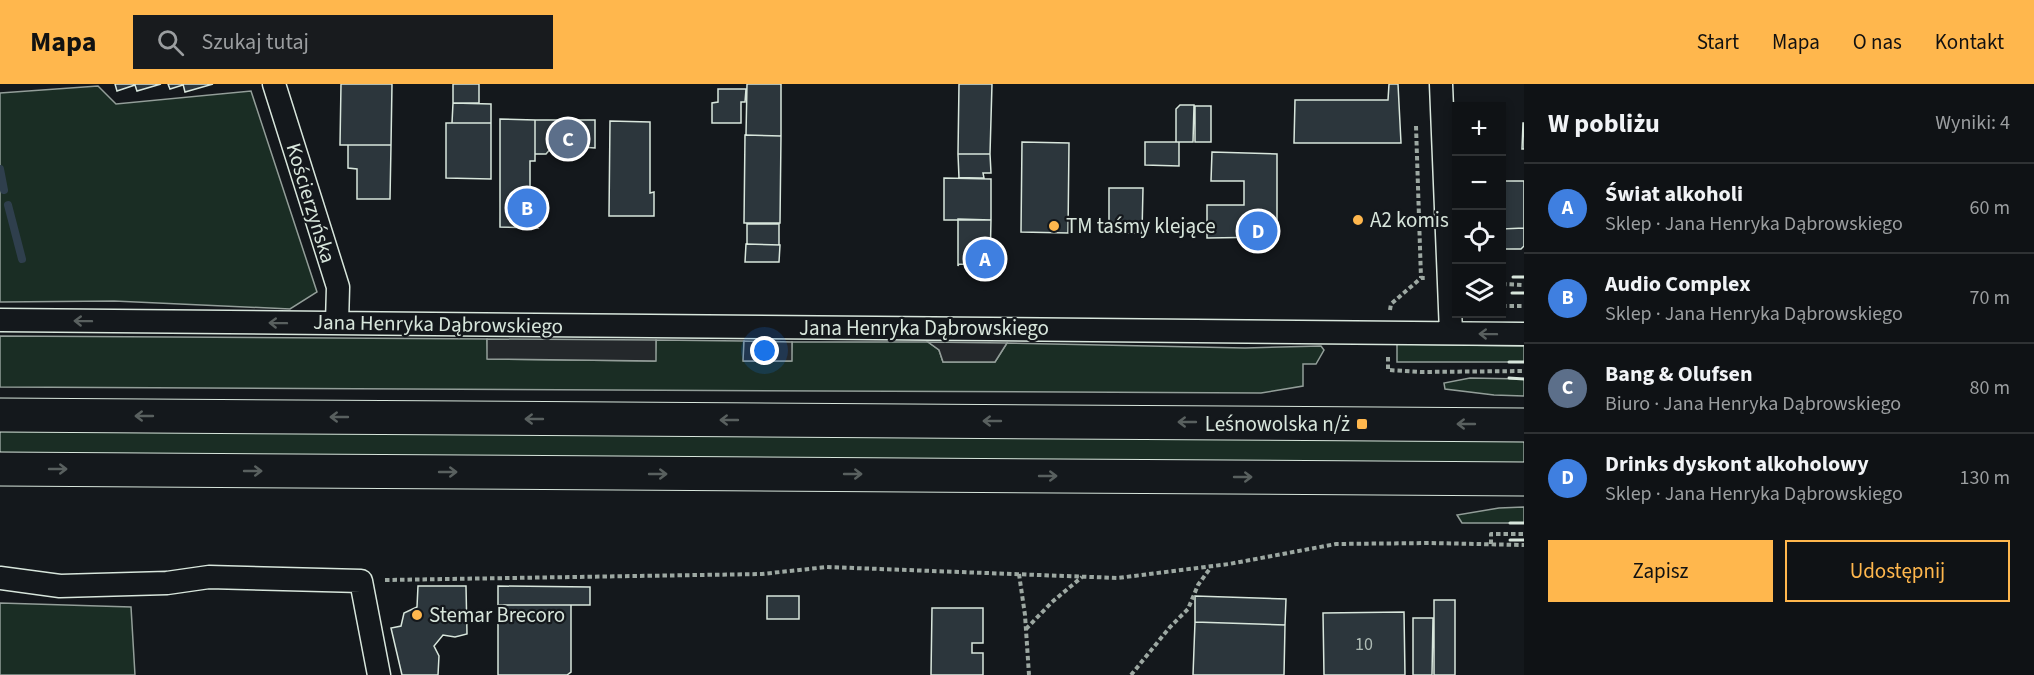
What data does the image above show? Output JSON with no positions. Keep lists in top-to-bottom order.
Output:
{
  "streets": {
    "street": ["Kościerzyńska", "Jana Henryka Dąbrowskiego"]
  },
  "crossings": [
    ["Kościerzyńska", "Jana Henryka Dąbrowskiego"]
  ],
  "places": {
    "other": ["A2 komis", "TM taśmy klejące", "Stemar Brecoro"],
    "transit": ["Leśnowolska n/ż"]
  },
  "house_numbers": ["10"],
  "page": {
    "header": "Mapa",
    "search": "Szukaj tutaj",
    "nav": [
      "Start",
      "Mapa",
      "O nas",
      "Kontakt"
    ],
    "heading": ["W pobliżu", "Wyniki: 4"],
    "map_buttons": ["+", "−"],
    "pins": [
      "C",
      "B",
      "D",
      "A"
    ],
    "list": [
      {
        "mark": "A",
        "name": "Świat alkoholi",
        "note": "Sklep · Jana Henryka Dąbrowskiego",
        "value": "60 m"
      },
      {
        "mark": "B",
        "name": "Audio Complex",
        "note": "Sklep · Jana Henryka Dąbrowskiego",
        "value": "70 m"
      },
      {
        "mark": "C",
        "name": "Bang & Olufsen",
        "note": "Biuro · Jana Henryka Dąbrowskiego",
        "value": "80 m"
      },
      {
        "mark": "D",
        "name": "Drinks dyskont alkoholowy",
        "note": "Sklep · Jana Henryka Dąbrowskiego",
        "value": "130 m"
      }
    ],
    "buttons": ["Zapisz", "Udostępnij"]
  }
}
